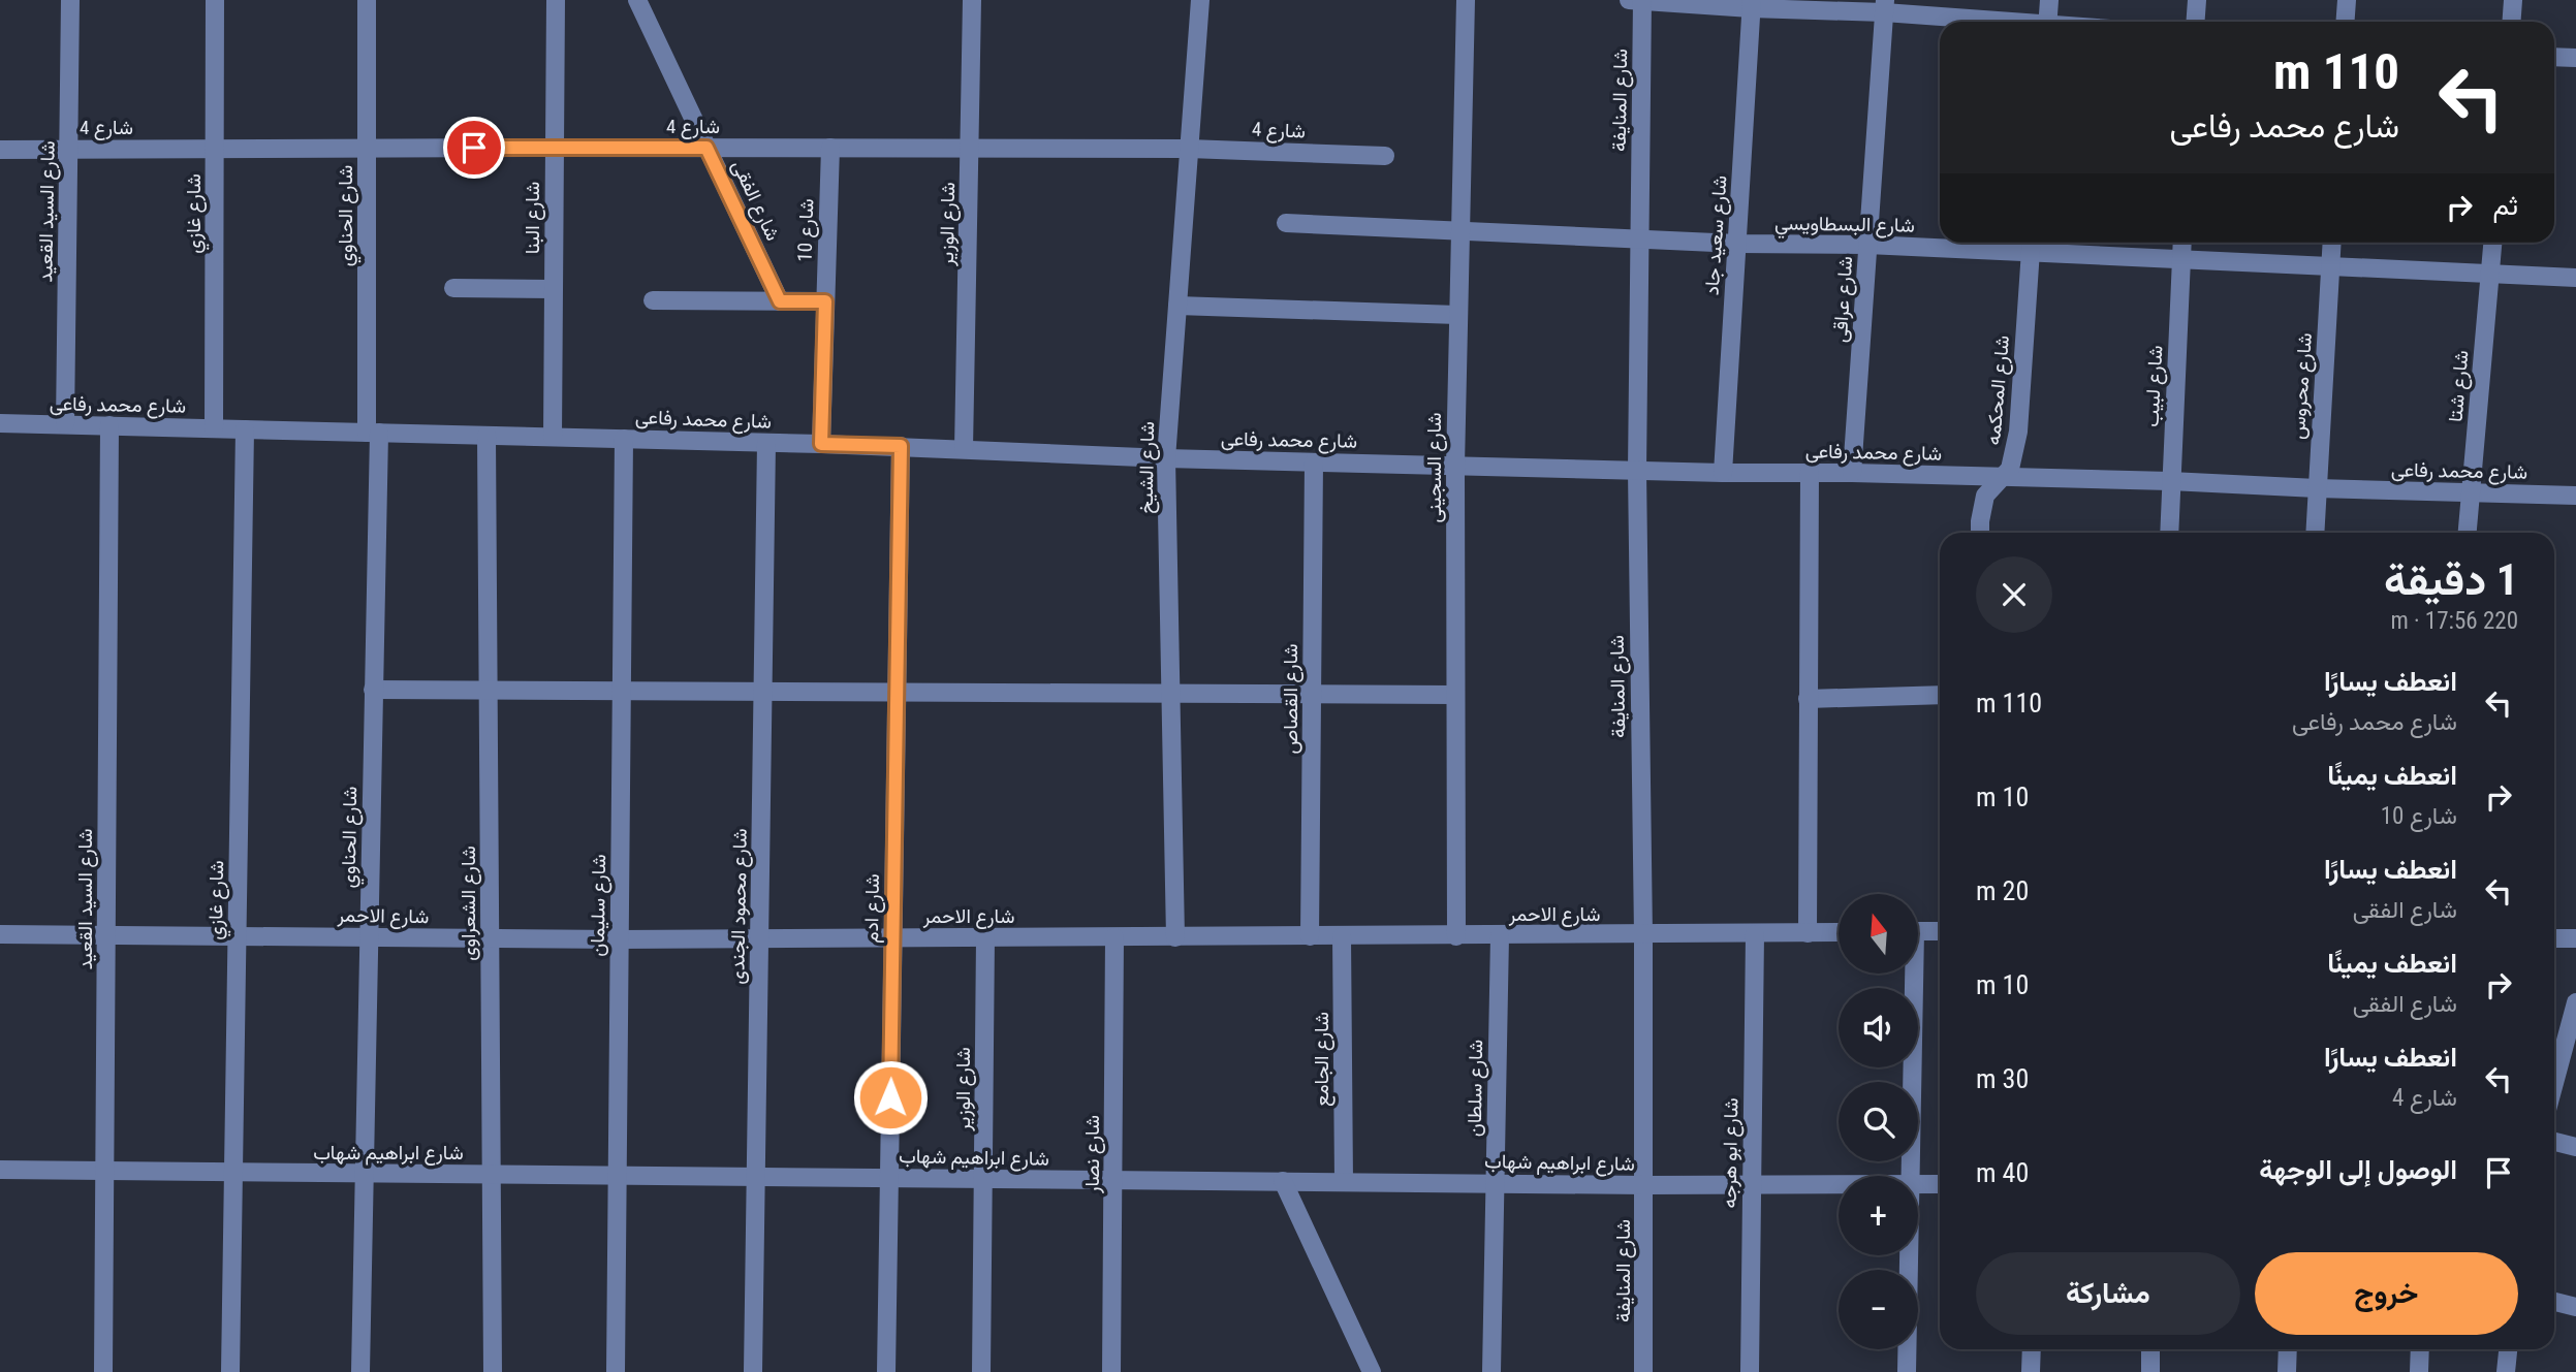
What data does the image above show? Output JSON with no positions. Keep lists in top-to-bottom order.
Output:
{
  "streets": {
    "street": [
      "شارع المنايفة",
      "شارع 4",
      "شارع الفقى",
      "شارع السيد القعيد",
      "شارع غازي",
      "شارع الحناوي",
      "شارع البنا",
      "شارع الوزير",
      "شارع البسطاويسي",
      "شارع 10",
      "شارع سعيد جاد",
      "شارع عراقى",
      "شارع لبيب",
      "شارع محروس",
      "شارع شتا",
      "شارع المحكمه",
      "شارع محمد رفاعى",
      "شارع الشيخ",
      "شارع السجينى",
      "شارع القصاص",
      "شارع الشعراوى",
      "شارع سليمان",
      "شارع محمود الجندى",
      "شارع ادم",
      "شارع الاحمر",
      "شارع الجامع",
      "شارع سلطان",
      "شارع ابراهيم شهاب",
      "شارع ابو هرجه",
      "شارع نصار"
    ]
  },
  "crossings": [
    ["شارع المنايفة", "شارع البسطاويسي"],
    ["شارع المنايفة", "شارع محمد رفاعى"],
    ["شارع المنايفة", "شارع الاحمر"],
    ["شارع المنايفة", "شارع ابراهيم شهاب"],
    ["شارع 4", "شارع الفقى"],
    ["شارع 4", "شارع السيد القعيد"],
    ["شارع 4", "شارع غازي"],
    ["شارع 4", "شارع الحناوي"],
    ["شارع 4", "شارع البنا"],
    ["شارع 4", "شارع الوزير"],
    ["شارع 4", "شارع 10"],
    ["شارع 4", "شارع الشيخ"],
    ["شارع السيد القعيد", "شارع محمد رفاعى"],
    ["شارع السيد القعيد", "شارع الاحمر"],
    ["شارع السيد القعيد", "شارع ابراهيم شهاب"],
    ["شارع غازي", "شارع محمد رفاعى"],
    ["شارع غازي", "شارع الاحمر"],
    ["شارع غازي", "شارع ابراهيم شهاب"],
    ["شارع الحناوي", "شارع محمد رفاعى"],
    ["شارع الحناوي", "شارع الاحمر"],
    ["شارع الحناوي", "شارع ابراهيم شهاب"],
    ["شارع البنا", "شارع محمد رفاعى"],
    ["شارع الوزير", "شارع محمد رفاعى"],
    ["شارع الوزير", "شارع الاحمر"],
    ["شارع الوزير", "شارع ابراهيم شهاب"],
    ["شارع البسطاويسي", "شارع سعيد جاد"],
    ["شارع البسطاويسي", "شارع عراقى"],
    ["شارع البسطاويسي", "شارع لبيب"],
    ["شارع البسطاويسي", "شارع محروس"],
    ["شارع البسطاويسي", "شارع شتا"],
    ["شارع البسطاويسي", "شارع المحكمه"],
    ["شارع البسطاويسي", "شارع السجينى"],
    ["شارع 10", "شارع محمد رفاعى"],
    ["شارع سعيد جاد", "شارع محمد رفاعى"],
    ["شارع عراقى", "شارع محمد رفاعى"],
    ["شارع لبيب", "شارع محمد رفاعى"],
    ["شارع محروس", "شارع محمد رفاعى"],
    ["شارع شتا", "شارع محمد رفاعى"],
    ["شارع المحكمه", "شارع محمد رفاعى"],
    ["شارع محمد رفاعى", "شارع الشيخ"],
    ["شارع محمد رفاعى", "شارع السجينى"],
    ["شارع محمد رفاعى", "شارع القصاص"],
    ["شارع محمد رفاعى", "شارع الشعراوى"],
    ["شارع محمد رفاعى", "شارع سليمان"],
    ["شارع محمد رفاعى", "شارع محمود الجندى"],
    ["شارع محمد رفاعى", "شارع ادم"],
    ["شارع الشيخ", "شارع الاحمر"],
    ["شارع السجينى", "شارع الاحمر"],
    ["شارع القصاص", "شارع الاحمر"],
    ["شارع الشعراوى", "شارع الاحمر"],
    ["شارع الشعراوى", "شارع ابراهيم شهاب"],
    ["شارع سليمان", "شارع الاحمر"],
    ["شارع سليمان", "شارع ابراهيم شهاب"],
    ["شارع محمود الجندى", "شارع الاحمر"],
    ["شارع محمود الجندى", "شارع ابراهيم شهاب"],
    ["شارع ادم", "شارع الاحمر"],
    ["شارع ادم", "شارع ابراهيم شهاب"],
    ["شارع الاحمر", "شارع الجامع"],
    ["شارع الاحمر", "شارع سلطان"],
    ["شارع الاحمر", "شارع ابو هرجه"],
    ["شارع الاحمر", "شارع نصار"],
    ["شارع الجامع", "شارع ابراهيم شهاب"],
    ["شارع سلطان", "شارع ابراهيم شهاب"],
    ["شارع ابراهيم شهاب", "شارع ابو هرجه"],
    ["شارع ابراهيم شهاب", "شارع نصار"]
  ],
  "north": "top",
  "page": {
    "turn": ["110 m", "شارع محمد رفاعى"],
    "then": "ثم",
    "heading": ["1 دقيقة", "220 m · 17:56"],
    "list": [
      {
        "name": "انعطف يسارًا",
        "note": "شارع محمد رفاعى",
        "value": "110 m"
      },
      {
        "name": "انعطف يمينًا",
        "note": "شارع 10",
        "value": "10 m"
      },
      {
        "name": "انعطف يسارًا",
        "note": "شارع الفقى",
        "value": "20 m"
      },
      {
        "name": "انعطف يمينًا",
        "note": "شارع الفقى",
        "value": "10 m"
      },
      {
        "name": "انعطف يسارًا",
        "note": "شارع 4",
        "value": "30 m"
      },
      {
        "name": "الوصول إلى الوجهة",
        "value": "40 m"
      }
    ],
    "map_buttons": ["+", "−"],
    "buttons": ["خروج", "مشاركة"]
  }
}
